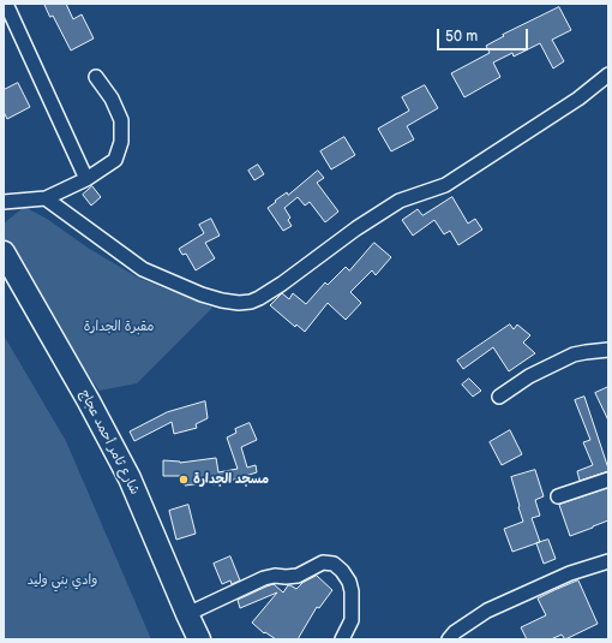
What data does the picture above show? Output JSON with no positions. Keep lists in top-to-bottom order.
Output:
{
  "streets": {
    "main road": ["شارع ثامر أحمد عجاج"]
  },
  "parks": ["مقبرة الجدارة", "وادي بني وليد"],
  "places": ["مسجد الجدارة"],
  "scale_bar": "50 m"
}
